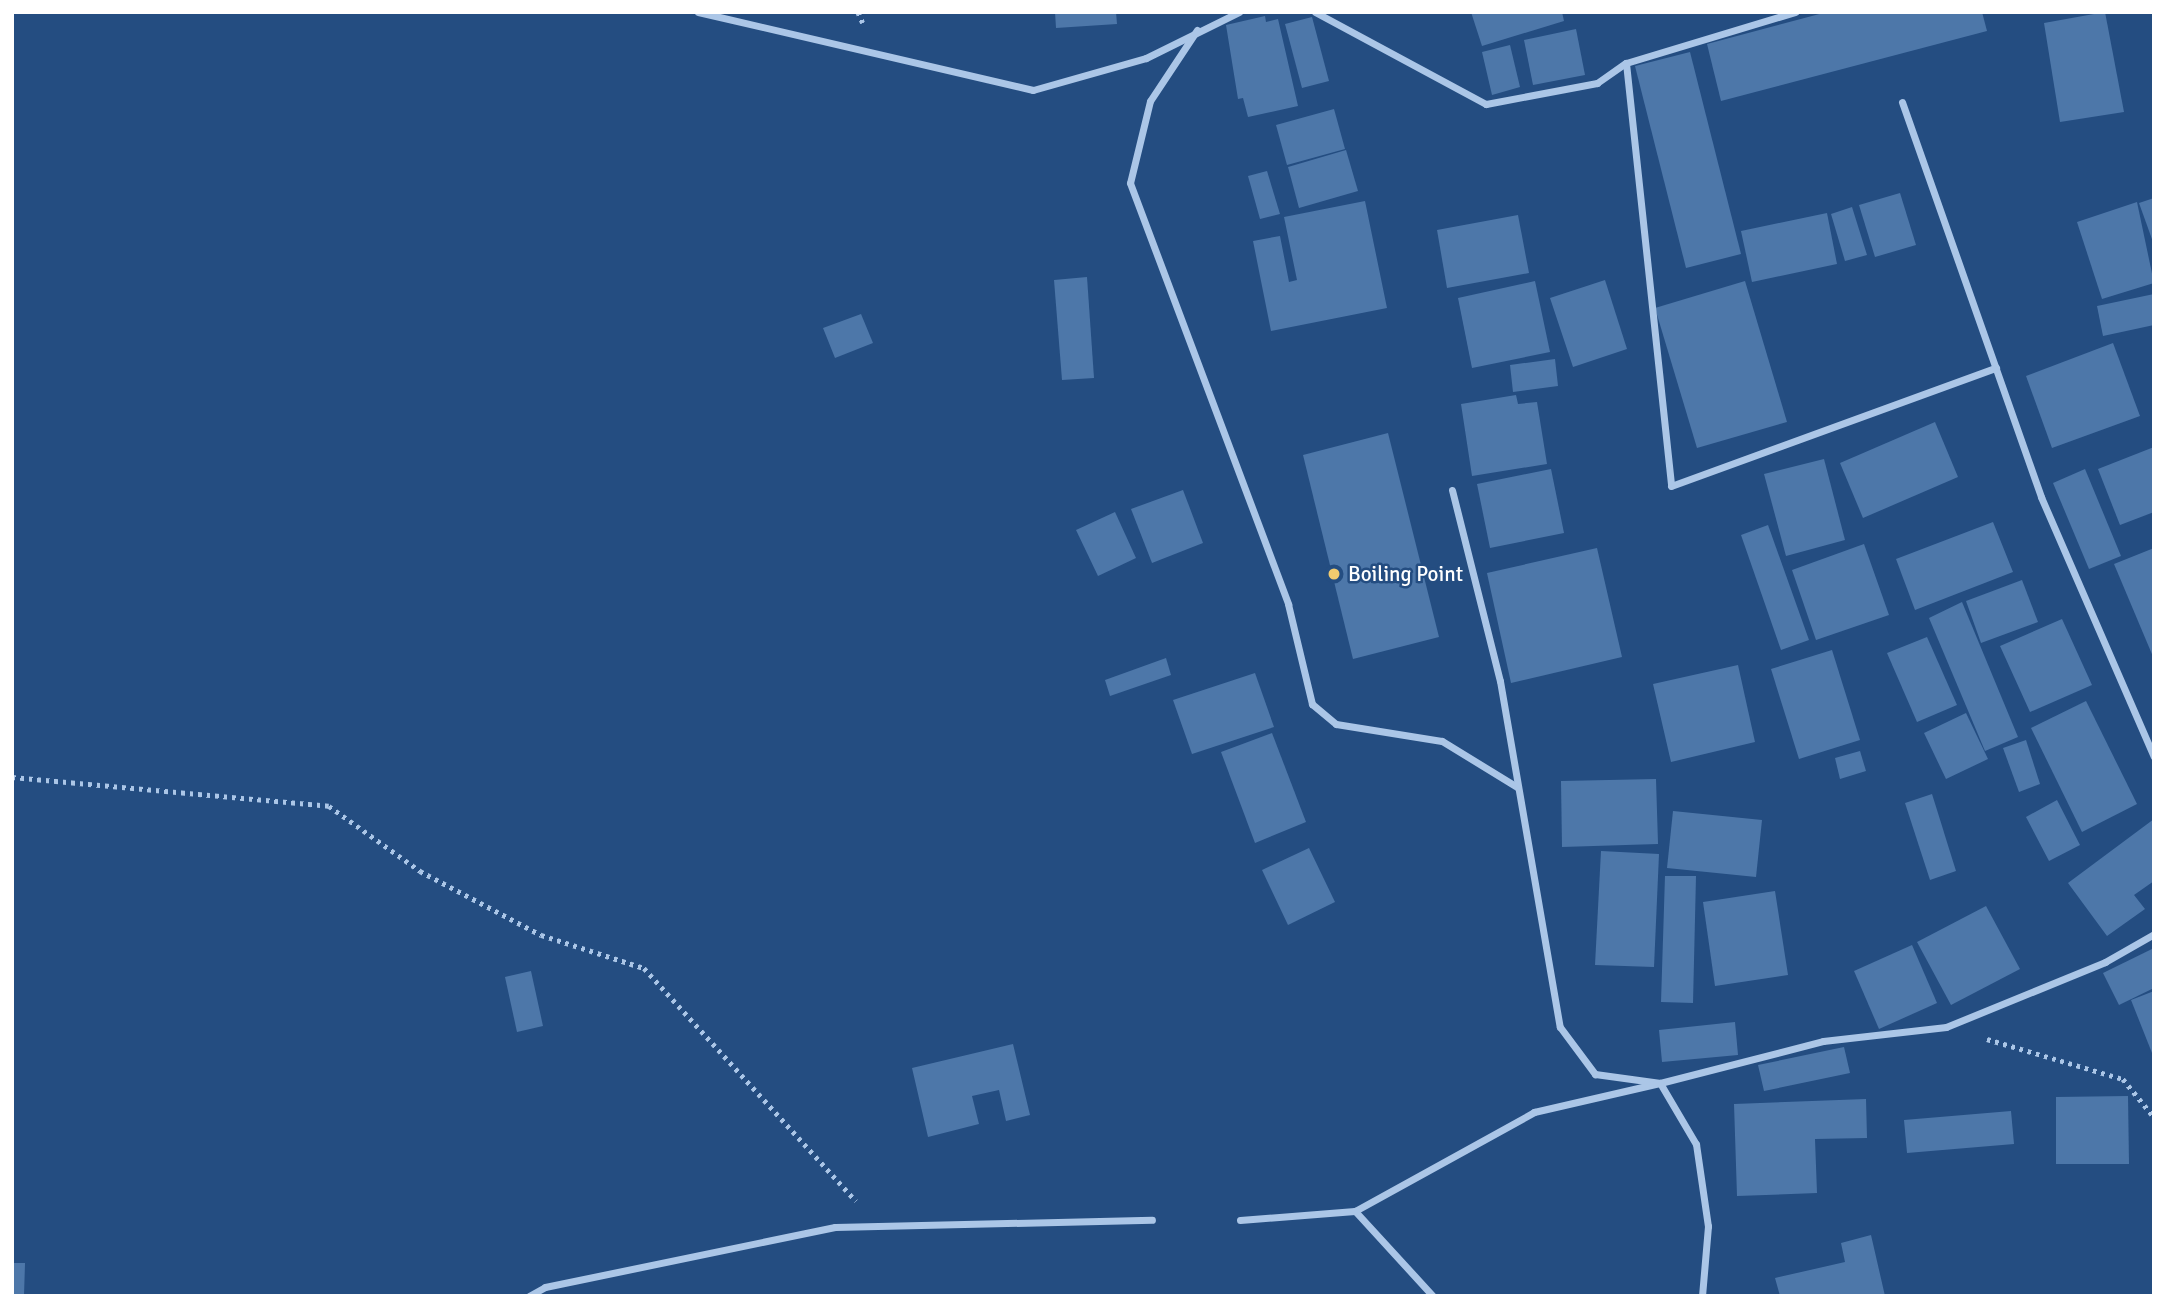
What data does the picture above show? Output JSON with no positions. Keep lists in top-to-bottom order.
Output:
{
  "places": ["Boiling Point"]
}
